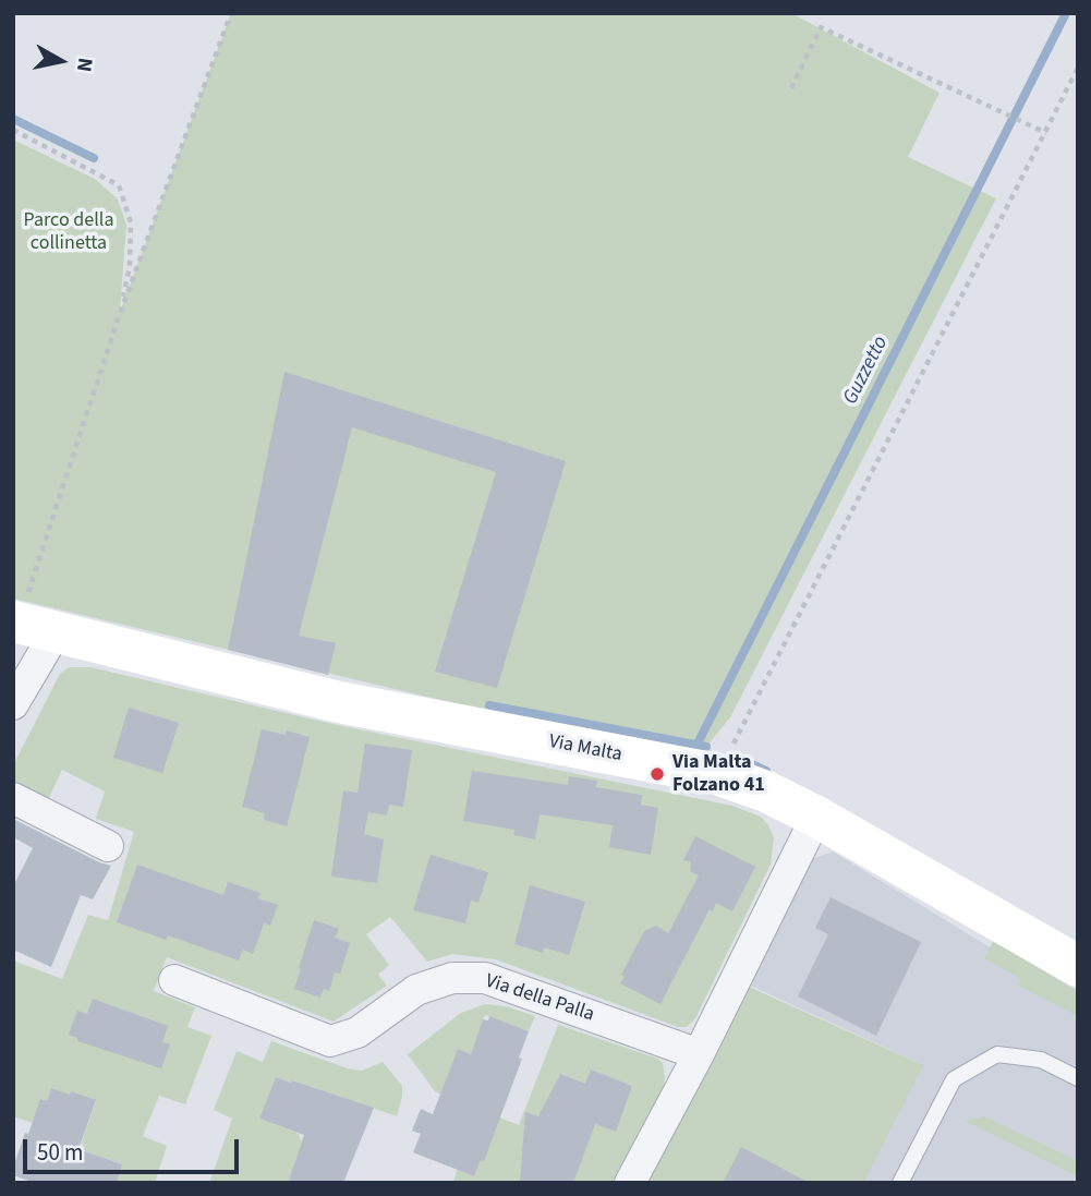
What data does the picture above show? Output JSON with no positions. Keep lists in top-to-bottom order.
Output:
{
  "streets": {
    "street": ["Via Malta", "Via della Palla"]
  },
  "water": ["Guzzetto"],
  "parks": ["Parco della collinetta"],
  "places": ["Via Malta Folzano 41"],
  "scale_bar": "50 m",
  "north": "right"
}
